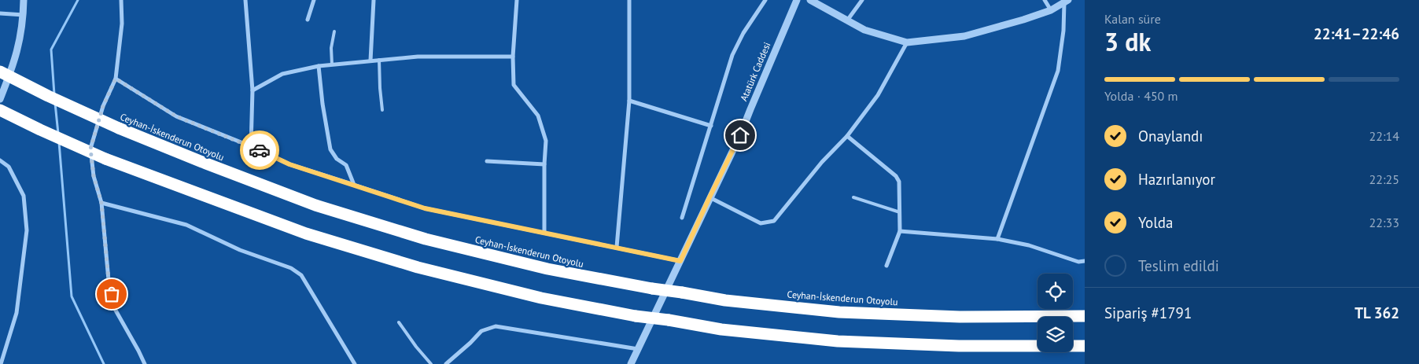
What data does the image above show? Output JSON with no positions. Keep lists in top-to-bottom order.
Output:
{
  "streets": {
    "highway": ["Ceyhan-İskenderun Otoyolu"],
    "street": ["Atatürk Caddesi"]
  },
  "page": {
    "heading": ["3 dk", "Kalan süre", "22:41–22:46"],
    "panel": ["Sipariş #1791", "TL 362"],
    "bar": "Yolda · 450 m",
    "list": [
      ["Onaylandı", "22:14"],
      ["Hazırlanıyor", "22:25"],
      ["Yolda", "22:33"],
      "Teslim edildi"
    ]
  }
}
